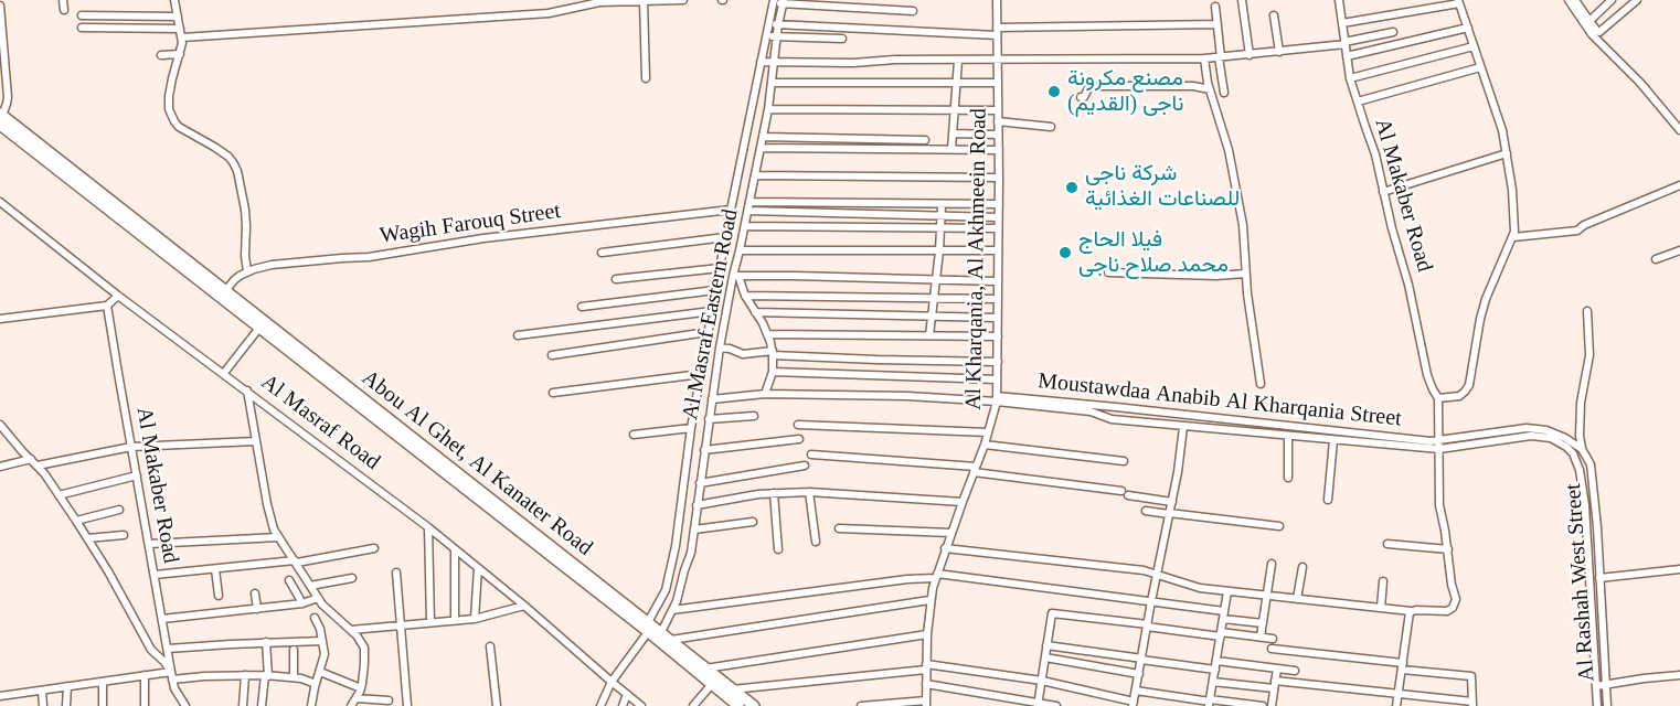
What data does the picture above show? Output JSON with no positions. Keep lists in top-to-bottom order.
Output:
{
  "streets": {
    "main road": ["Abou Al Ghet, Al Kanater Road"],
    "street": [
      "Al Makaber Road",
      "Wagih Farouq Street",
      "Al Kharqania, Al Akhmeein Road",
      "Al Masraf Eastern Road",
      "Moustawdaa Anabib Al Kharqania Street",
      "Al Masraf Road",
      "Al Rashah West Street"
    ]
  },
  "crossings": [
    ["Wagih Farouq Street", "Al Masraf Eastern Road"],
    ["Wagih Farouq Street", "Abou Al Ghet, Al Kanater Road"],
    ["Al Kharqania, Al Akhmeein Road", "Moustawdaa Anabib Al Kharqania Street"],
    ["Al Masraf Eastern Road", "Al Masraf Road"],
    ["Al Masraf Eastern Road", "Abou Al Ghet, Al Kanater Road"],
    ["Moustawdaa Anabib Al Kharqania Street", "Al Rashah West Street"]
  ],
  "places": ["مصنع مكرونة ناجى (القديم)", "شركة ناجى للصناعات الغذائية", "فيلا الحاج محمد صلاح ناجى"]
}
